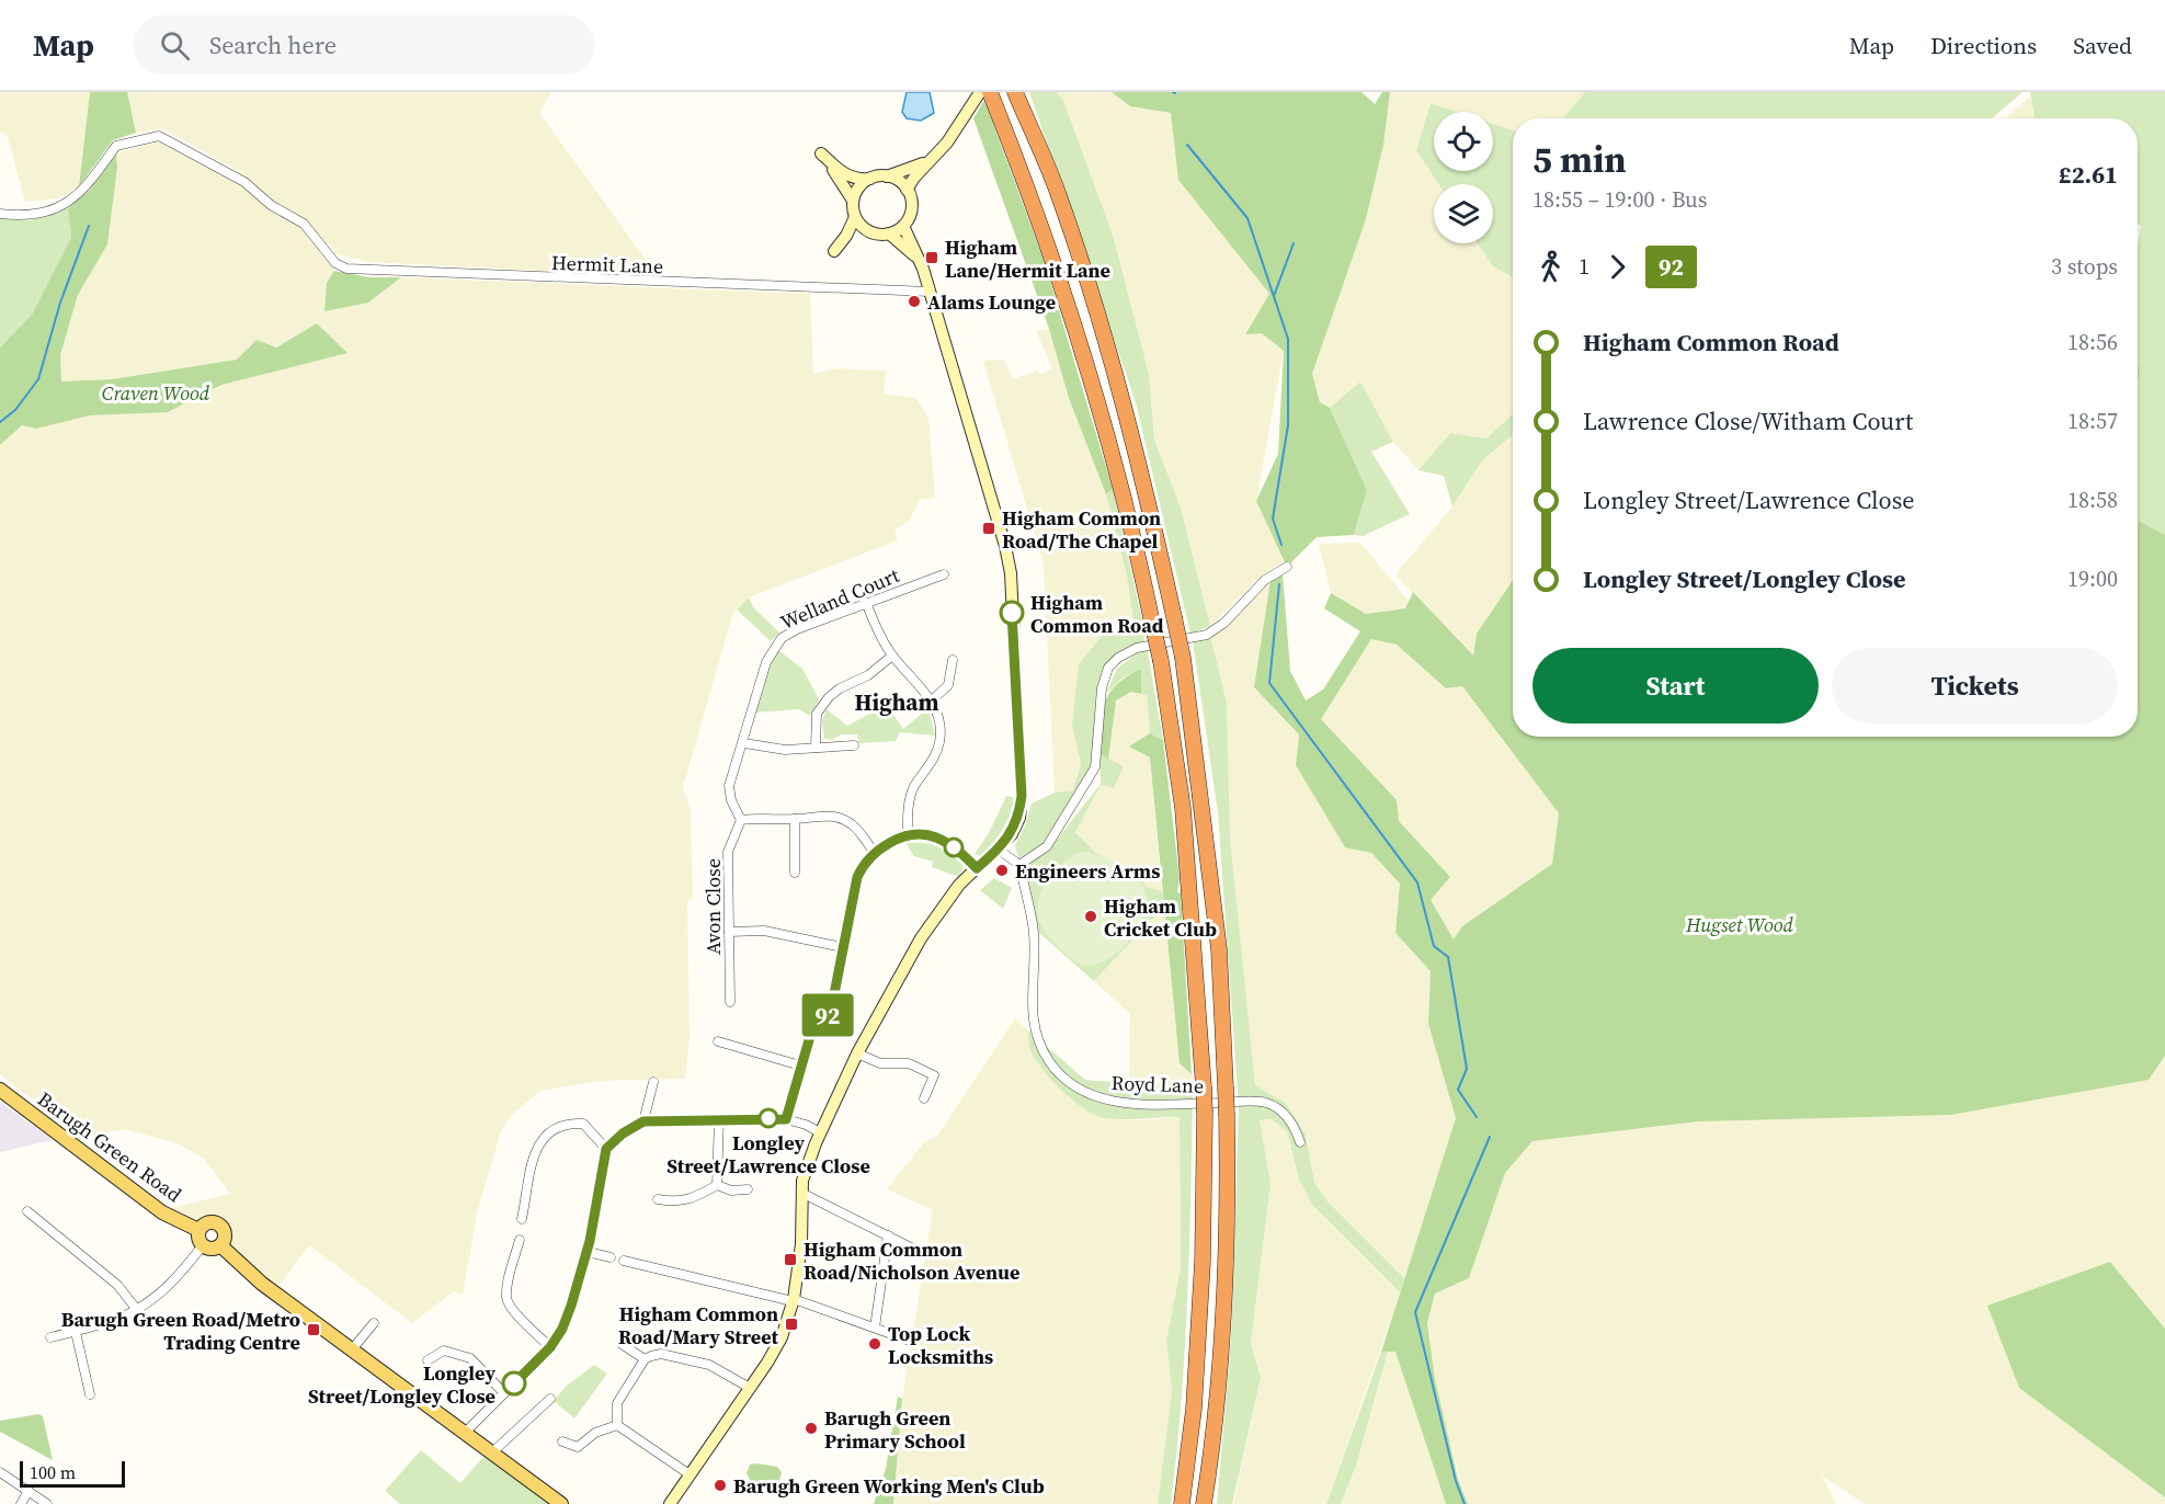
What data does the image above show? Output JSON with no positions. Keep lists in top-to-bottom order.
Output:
{
  "streets": {
    "main road": ["Barugh Green Road"],
    "street": [
      "Hermit Lane",
      "Welland Court",
      "Avon Close",
      "Royd Lane"
    ]
  },
  "crossings": [
    ["Welland Court", "Avon Close"]
  ],
  "districts": ["Higham"],
  "parks": ["Craven Wood", "Hugset Wood"],
  "places": {
    "transit": [
      "Higham Lane/Hermit Lane",
      "Higham Common Road/The Chapel",
      "Higham Common Road/Nicholson Avenue",
      "Higham Common Road/Mary Street",
      "Barugh Green Road/Metro Trading Centre"
    ],
    "other": [
      "Alams Lounge",
      "Higham Common Road",
      "Engineers Arms",
      "Higham Cricket Club",
      "Longley Street/Lawrence Close",
      "Top Lock Locksmiths",
      "Longley Street/Longley Close",
      "Barugh Green Primary School",
      "Barugh Green Working Men's Club"
    ]
  },
  "lines": ["bus line 92"],
  "scale_bar": "100 m",
  "page": {
    "header": "Map",
    "search": "Search here",
    "nav": ["Map", "Directions", "Saved"],
    "on_map": "92",
    "heading": ["5 min", "18:55 – 19:00 · Bus", "£2.61"],
    "legs": ["1", "92", "3 stops"],
    "list": [
      {
        "name": "Higham Common Road",
        "value": "18:56"
      },
      {
        "name": "Lawrence Close/Witham Court",
        "value": "18:57"
      },
      {
        "name": "Longley Street/Lawrence Close",
        "value": "18:58"
      },
      {
        "name": "Longley Street/Longley Close",
        "value": "19:00"
      }
    ],
    "buttons": ["Start", "Tickets"],
    "scale": "100 m"
  }
}
